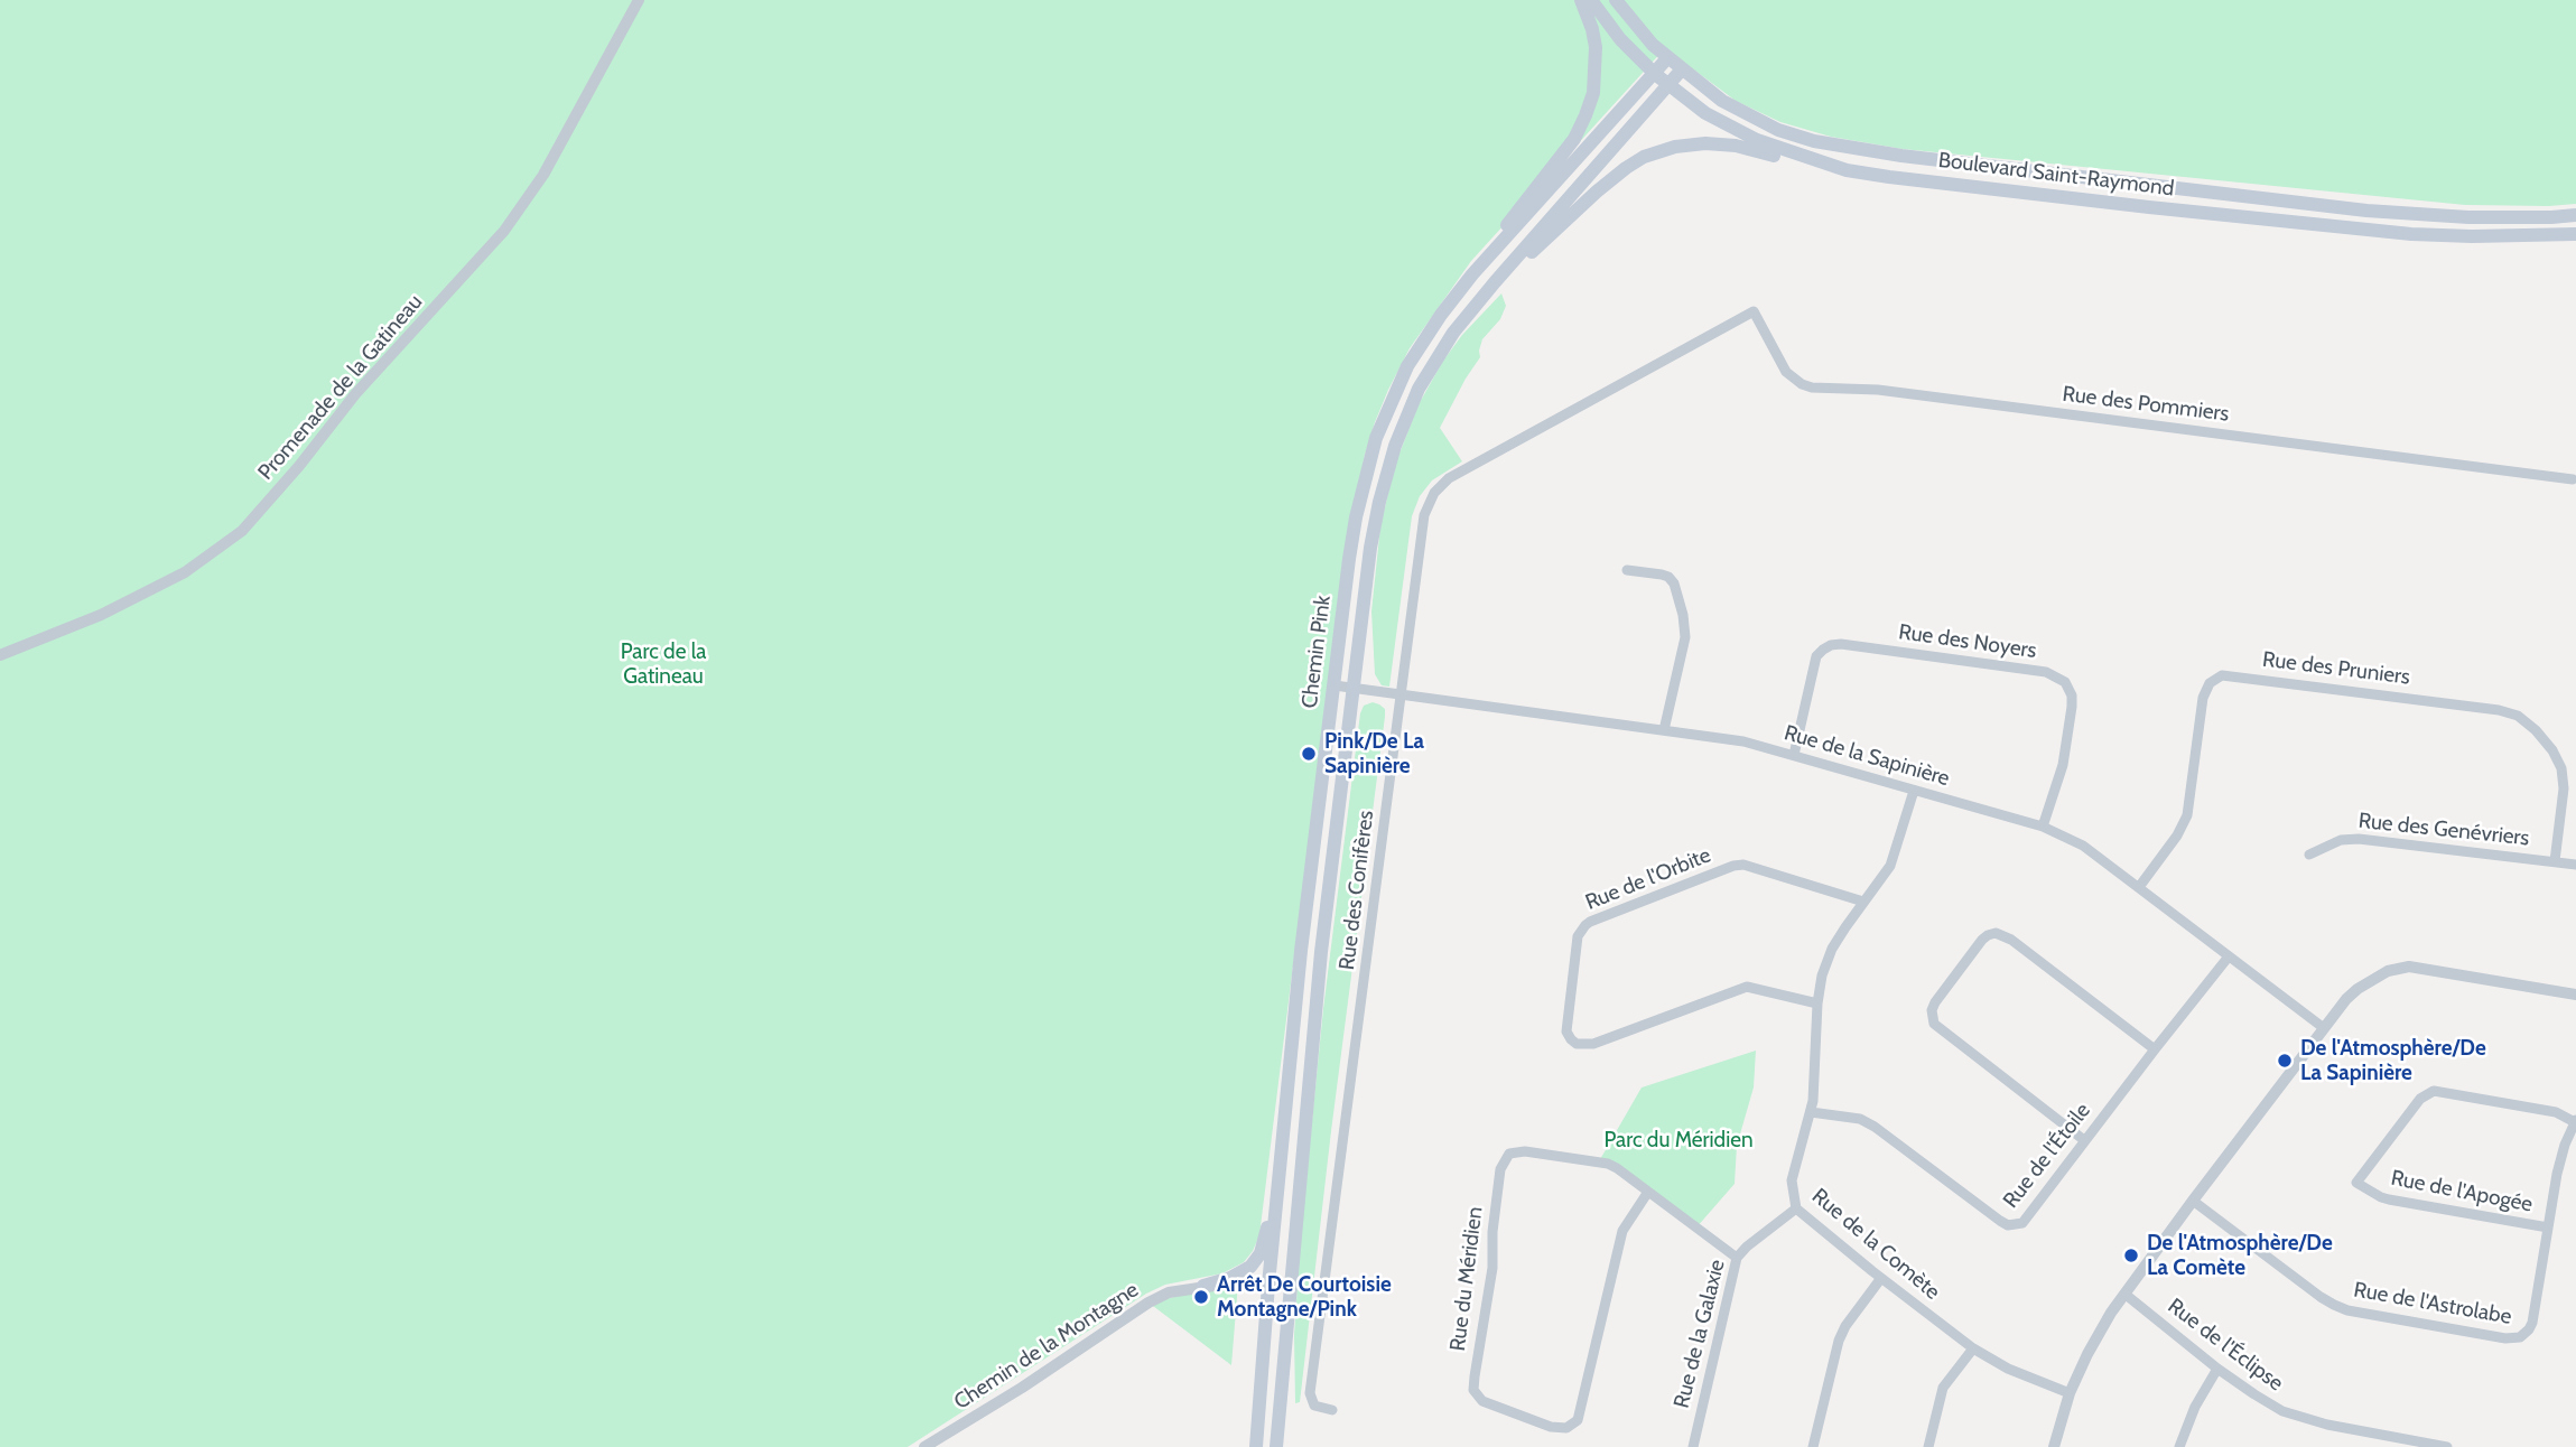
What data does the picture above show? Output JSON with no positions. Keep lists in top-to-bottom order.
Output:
{
  "streets": {
    "main road": ["Boulevard Saint-Raymond", "Chemin Pink"],
    "street": [
      "Promenade de la Gatineau",
      "Rue des Pommiers",
      "Rue des Noyers",
      "Rue des Pruniers",
      "Rue de la Sapinière",
      "Rue des Genévriers",
      "Rue de l'Orbite",
      "Rue des Conifères",
      "Rue de l'Étoile",
      "Rue de l'Apogée",
      "Rue de la Comète",
      "Rue du Méridien",
      "Rue de l'Astrolabe",
      "Rue de la Galaxie",
      "Rue de l'Éclipse",
      "Chemin de la Montagne"
    ]
  },
  "crossings": [
    ["Boulevard Saint-Raymond", "Chemin Pink"],
    ["Rue des Pommiers", "Rue des Conifères"],
    ["Rue des Noyers", "Rue de la Sapinière"],
    ["Chemin Pink", "Rue de la Sapinière"],
    ["Chemin Pink", "Chemin de la Montagne"],
    ["Rue des Pruniers", "Rue de la Sapinière"],
    ["Rue des Pruniers", "Rue des Genévriers"],
    ["Rue de la Sapinière", "Rue des Conifères"],
    ["Rue de la Sapinière", "Rue de l'Étoile"],
    ["Rue de la Sapinière", "Rue de la Comète"],
    ["Rue de l'Orbite", "Rue de la Comète"],
    ["Rue de l'Étoile", "Rue de la Comète"],
    ["Rue de l'Apogée", "Rue de l'Astrolabe"],
    ["Rue de la Comète", "Rue de la Galaxie"],
    ["Rue du Méridien", "Rue de la Galaxie"]
  ],
  "parks": ["Parc de la Gatineau", "Parc du Méridien"],
  "places": [
    "Pink/De La Sapinière",
    "De l'Atmosphère/De La Sapinière",
    "De l'Atmosphère/De La Comète",
    "Arrêt De Courtoisie Montagne/Pink"
  ]
}
